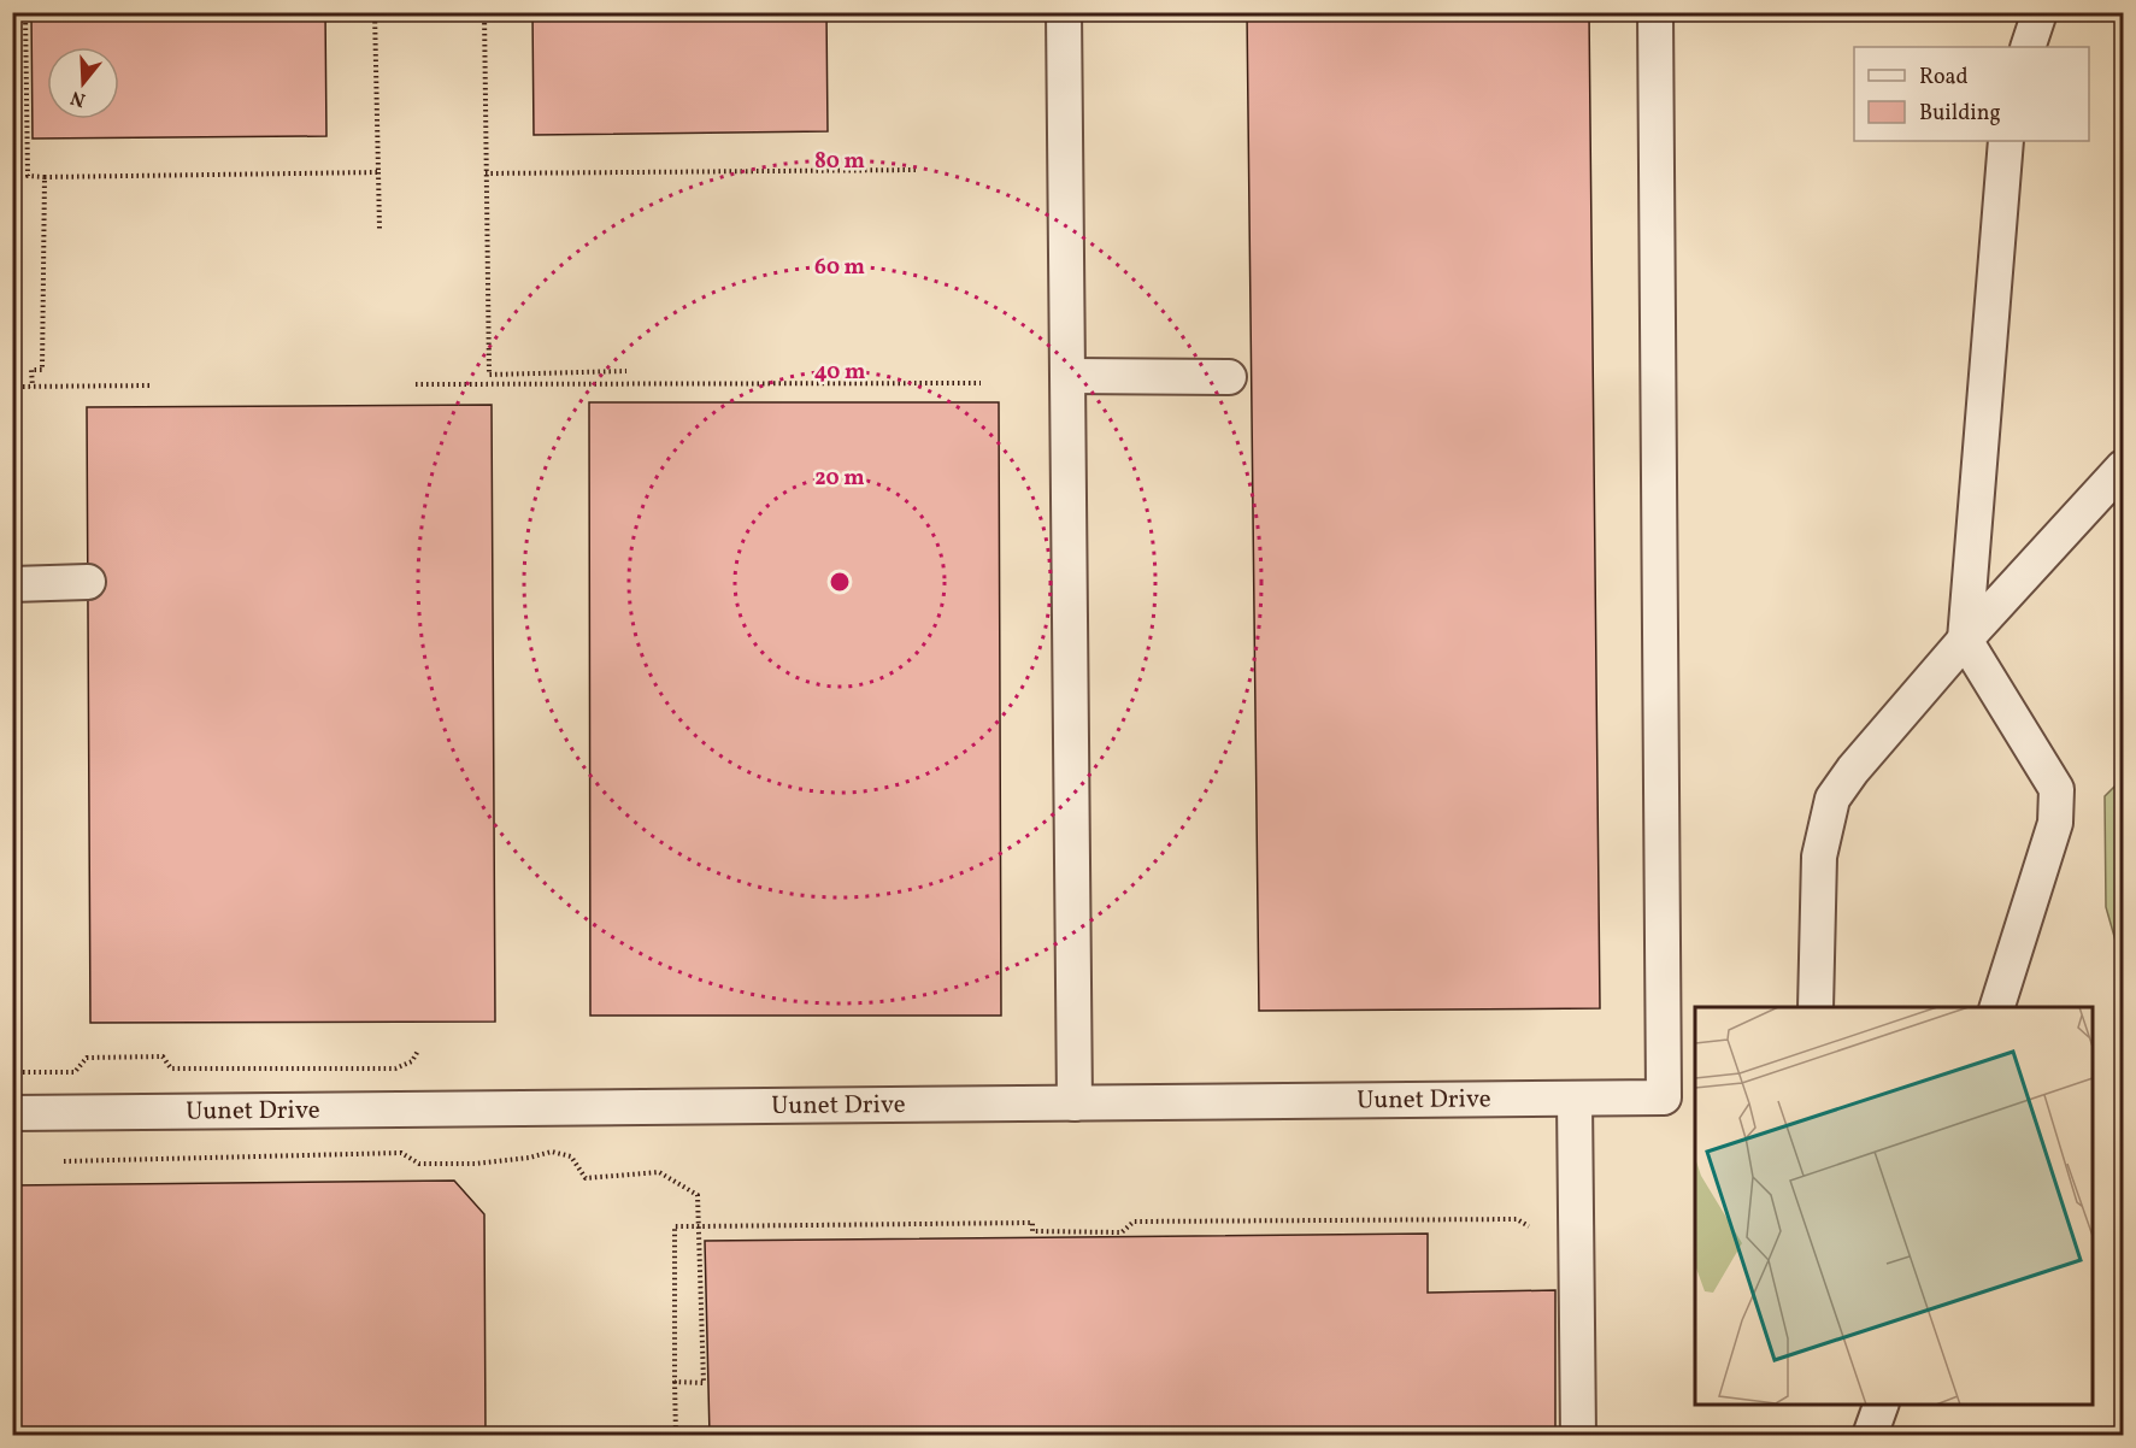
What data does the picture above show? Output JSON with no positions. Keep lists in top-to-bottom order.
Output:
{
  "streets": {
    "street": ["Uunet Drive"]
  },
  "legend": ["Road", "Building"],
  "north": "bottom",
  "rings": [
    "80 m",
    "60 m",
    "40 m",
    "20 m"
  ]
}
